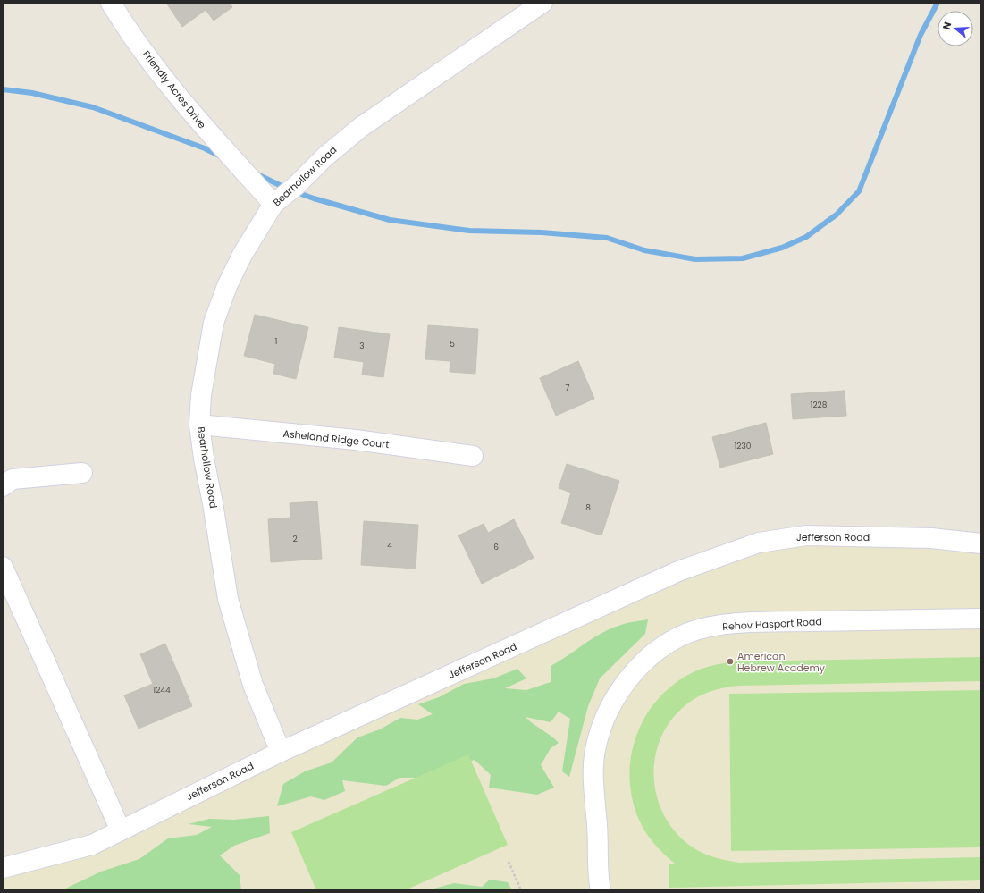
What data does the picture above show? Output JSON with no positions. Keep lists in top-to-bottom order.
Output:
{
  "streets": {
    "street": [
      "Friendly Acres Drive",
      "Bearhollow Road",
      "Asheland Ridge Court",
      "Jefferson Road",
      "Rehov Hasport Road"
    ]
  },
  "crossings": [
    ["Friendly Acres Drive", "Bearhollow Road"],
    ["Bearhollow Road", "Asheland Ridge Court"],
    ["Bearhollow Road", "Jefferson Road"]
  ],
  "places": ["American Hebrew Academy"],
  "house_numbers": [
    "1",
    "5",
    "3",
    "7",
    "1228",
    "1230",
    "8",
    "2",
    "4",
    "6",
    "1244"
  ],
  "north": "left"
}
